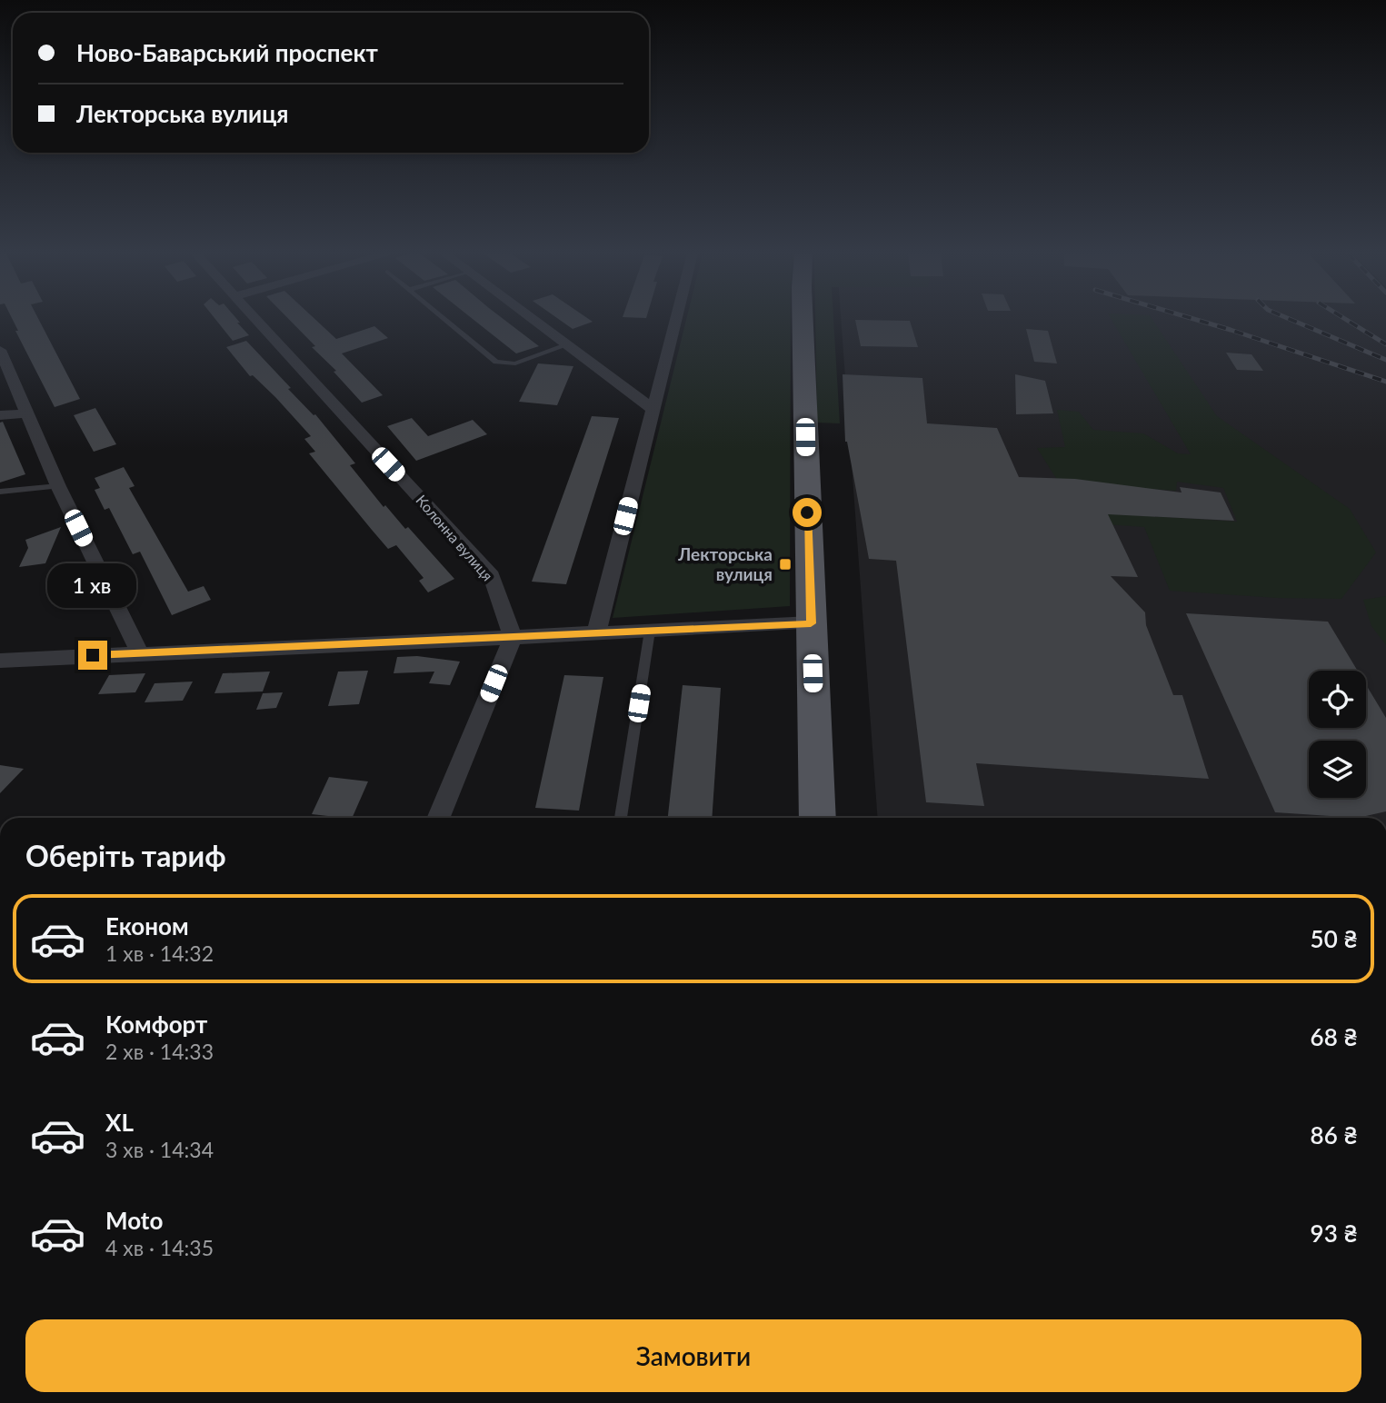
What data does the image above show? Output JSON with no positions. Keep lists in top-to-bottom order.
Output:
{
  "streets": {
    "street": ["Колонна вулиця"]
  },
  "places": {
    "transit": ["Лекторська вулиця"]
  },
  "page": {
    "banner": ["Ново-Баварський проспект", "Лекторська вулиця"],
    "bubble": "1 хв",
    "heading": "Оберіть тариф",
    "list": [
      {
        "name": "Економ",
        "note": "1 хв · 14:32",
        "value": "50 ₴"
      },
      {
        "name": "Комфорт",
        "note": "2 хв · 14:33",
        "value": "68 ₴"
      },
      {
        "name": "XL",
        "note": "3 хв · 14:34",
        "value": "86 ₴"
      },
      {
        "name": "Moto",
        "note": "4 хв · 14:35",
        "value": "93 ₴"
      }
    ],
    "buttons": "Замовити"
  }
}
